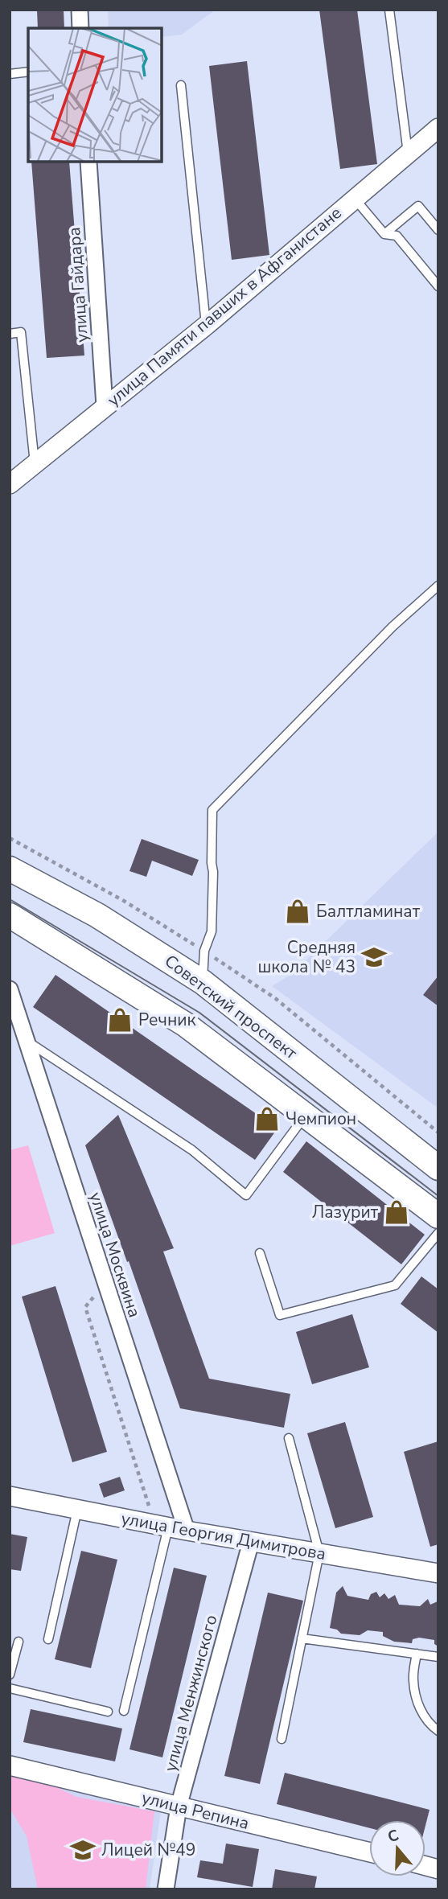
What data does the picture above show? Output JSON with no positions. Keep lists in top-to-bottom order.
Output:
{
  "streets": {
    "main road": ["Советский проспект"],
    "street": [
      "улица Гайдара",
      "улица Памяти павших в Афганистане",
      "улица Москвина",
      "улица Георгия Димитрова",
      "улица Менжинского",
      "улица Репина"
    ]
  },
  "crossings": [
    ["улица Гайдара", "улица Памяти павших в Афганистане"],
    ["улица Москвина", "улица Георгия Димитрова"],
    ["улица Георгия Димитрова", "улица Менжинского"],
    ["улица Менжинского", "улица Репина"]
  ],
  "places": {
    "shop": [
      "Балтламинат",
      "Речник",
      "Чемпион",
      "Лазурит"
    ],
    "school or university": ["Средняя школа № 43", "Лицей №49"]
  },
  "north": "top"
}
